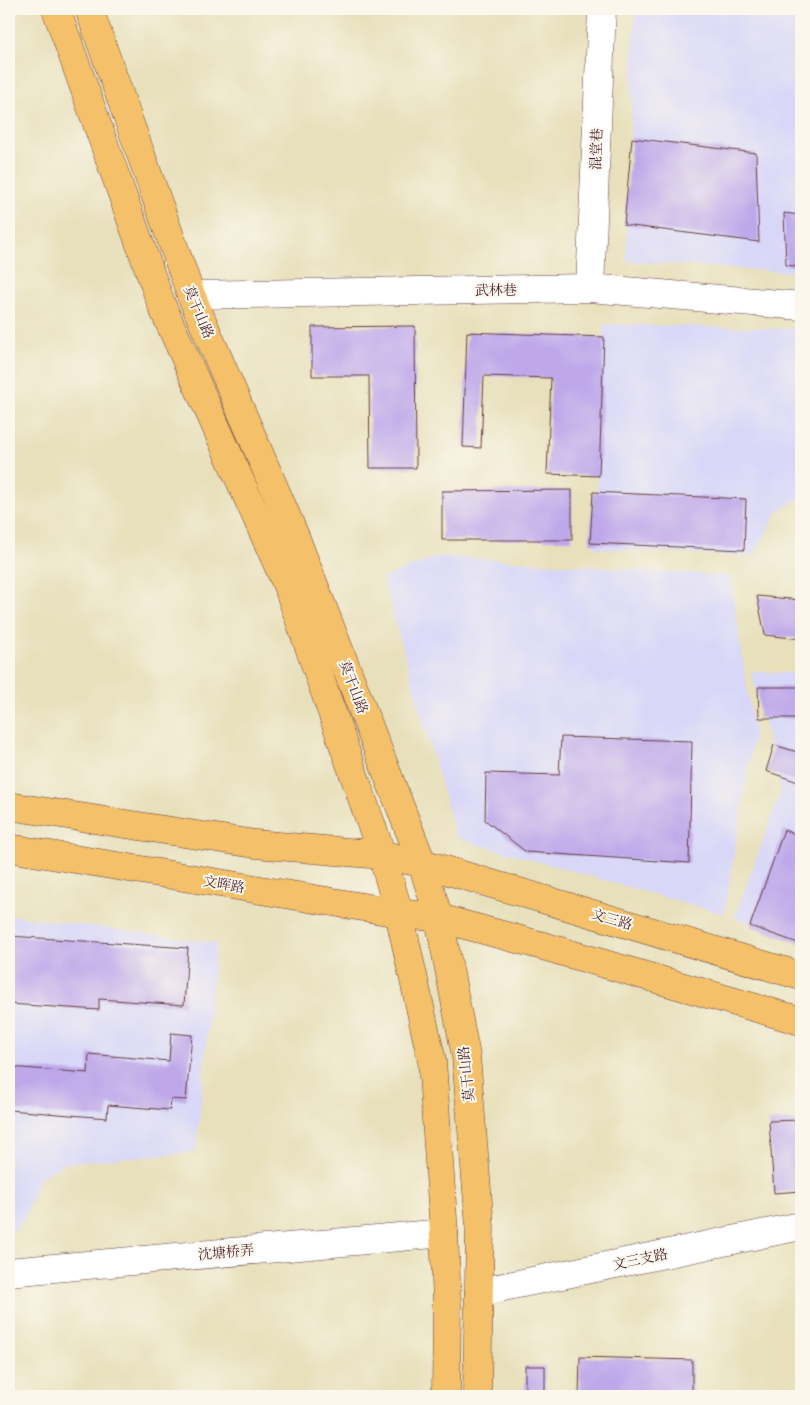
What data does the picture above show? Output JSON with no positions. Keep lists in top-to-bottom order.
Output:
{
  "streets": {
    "main road": ["莫干山路", "文晖路", "文三路"],
    "street": [
      "混堂巷",
      "武林巷",
      "沈塘桥弄",
      "文三支路"
    ]
  },
  "crossings": [
    ["混堂巷", "武林巷"],
    ["武林巷", "莫干山路"],
    ["莫干山路", "文晖路"],
    ["莫干山路", "文三路"],
    ["莫干山路", "沈塘桥弄"],
    ["莫干山路", "文三支路"]
  ]
}
